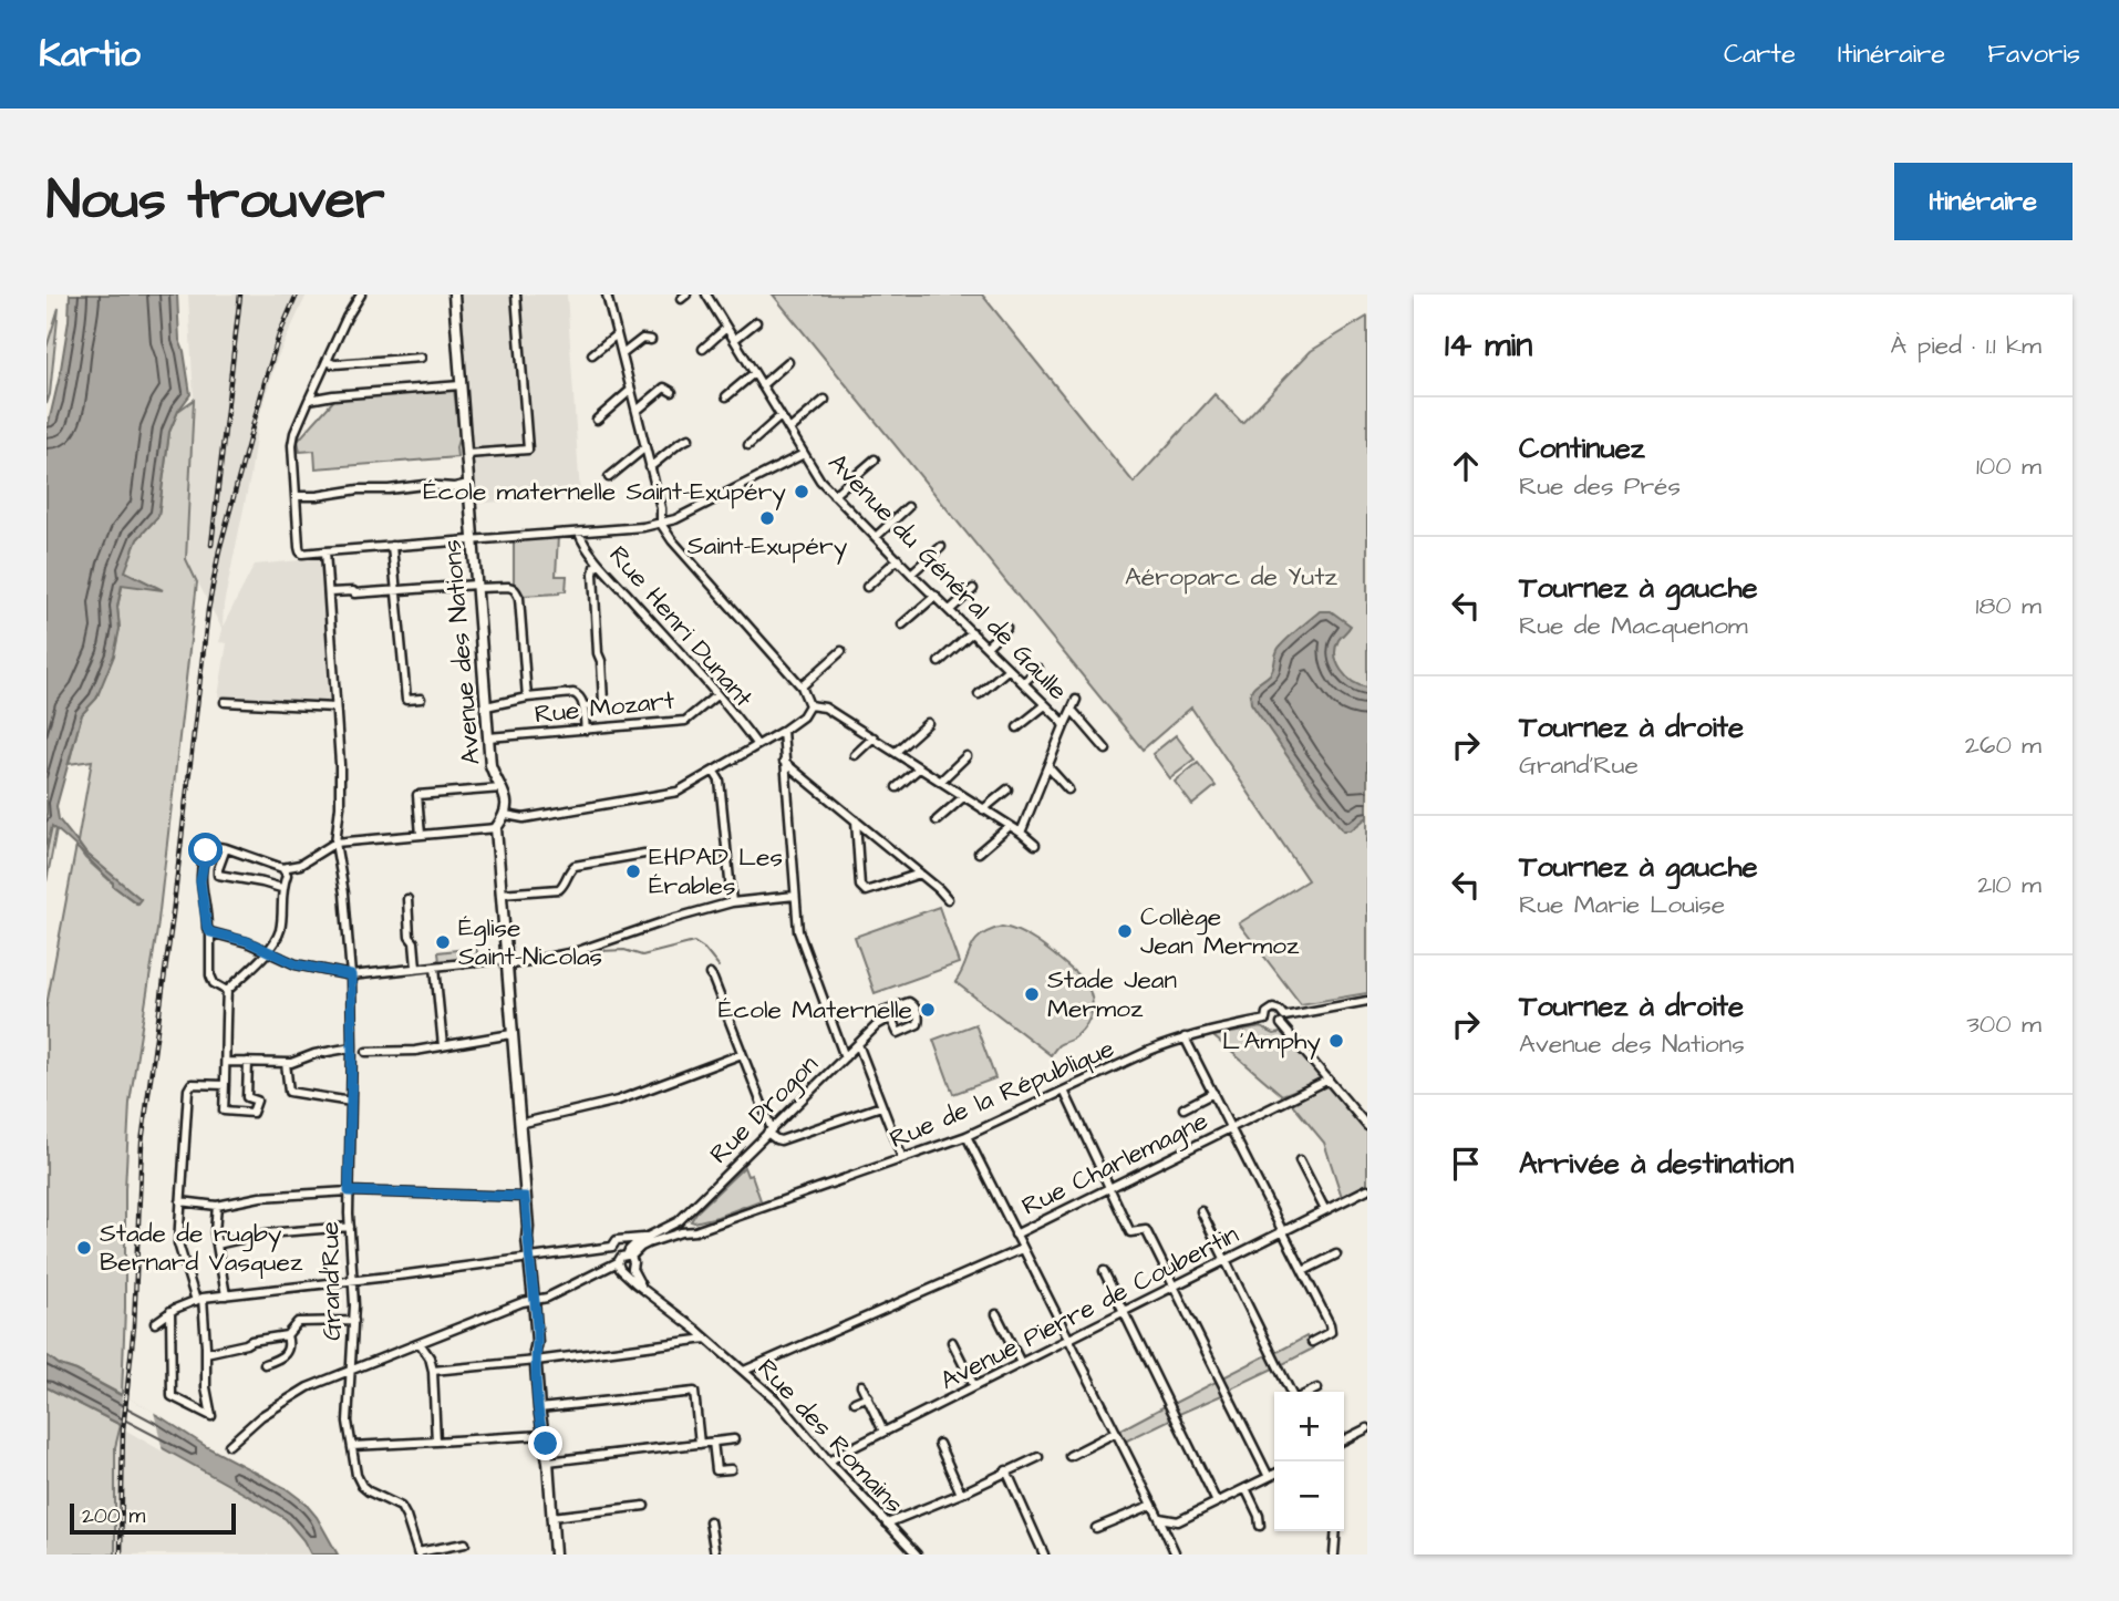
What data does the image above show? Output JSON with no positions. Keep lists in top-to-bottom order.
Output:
{
  "streets": {
    "main road": ["Avenue des Nations"],
    "street": [
      "Avenue du Général de Gaulle",
      "Rue Henri Dunant",
      "Rue Mozart",
      "Rue de la République",
      "Rue Drogon",
      "Rue Charlemagne",
      "Grand'Rue",
      "Avenue Pierre de Coubertin",
      "Rue des Romains"
    ]
  },
  "crossings": [
    ["Rue Henri Dunant", "Avenue des Nations"],
    ["Rue Henri Dunant", "Rue Mozart"],
    ["Rue Henri Dunant", "Grand'Rue"],
    ["Avenue des Nations", "Rue Mozart"],
    ["Rue de la République", "Rue Drogon"],
    ["Rue de la République", "Grand'Rue"],
    ["Rue de la République", "Rue des Romains"],
    ["Avenue Pierre de Coubertin", "Rue des Romains"]
  ],
  "parks": ["Aéroparc de Yutz"],
  "places": [
    "École maternelle Saint-Exupéry",
    "Saint-Exupéry",
    "EHPAD Les Érables",
    "Collège Jean Mermoz",
    "Église Saint-Nicolas",
    "Stade Jean Mermoz",
    "École Maternelle",
    "L'Amphy",
    "Stade de rugby Bernard Vasquez"
  ],
  "scale_bar": "200 m",
  "page": {
    "header": "Kartio",
    "nav": ["Carte", "Itinéraire", "Favoris"],
    "buttons": "Itinéraire",
    "title": "Nous trouver",
    "heading": ["14 min", "À pied · 1.1 km"],
    "list": [
      ["Continuez", "Rue des Prés", "100 m"],
      ["Tournez à gauche", "Rue de Macquenom", "180 m"],
      ["Tournez à droite", "Grand'Rue", "260 m"],
      ["Tournez à gauche", "Rue Marie Louise", "210 m"],
      ["Tournez à droite", "Avenue des Nations", "300 m"],
      "Arrivée à destination"
    ],
    "map_buttons": ["+", "−"],
    "scale": "200 m"
  }
}
